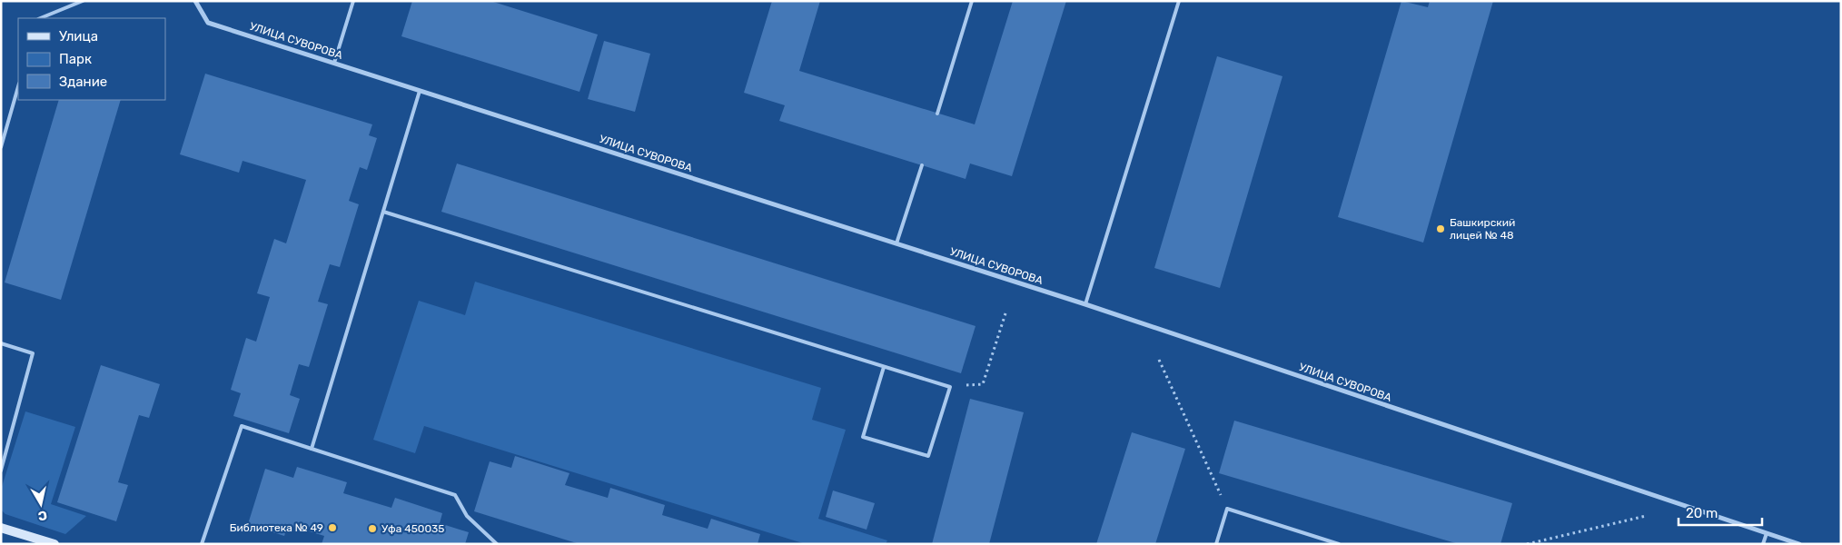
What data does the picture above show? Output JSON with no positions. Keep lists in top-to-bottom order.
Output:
{
  "streets": {
    "street": ["УЛИЦА СУВОРОВА"]
  },
  "places": ["Башкирский лицей № 48", "Библиотека № 49", "Уфа 450035"],
  "legend": ["Улица", "Парк", "Здание"],
  "scale_bar": "20 m",
  "north": "bottom"
}
